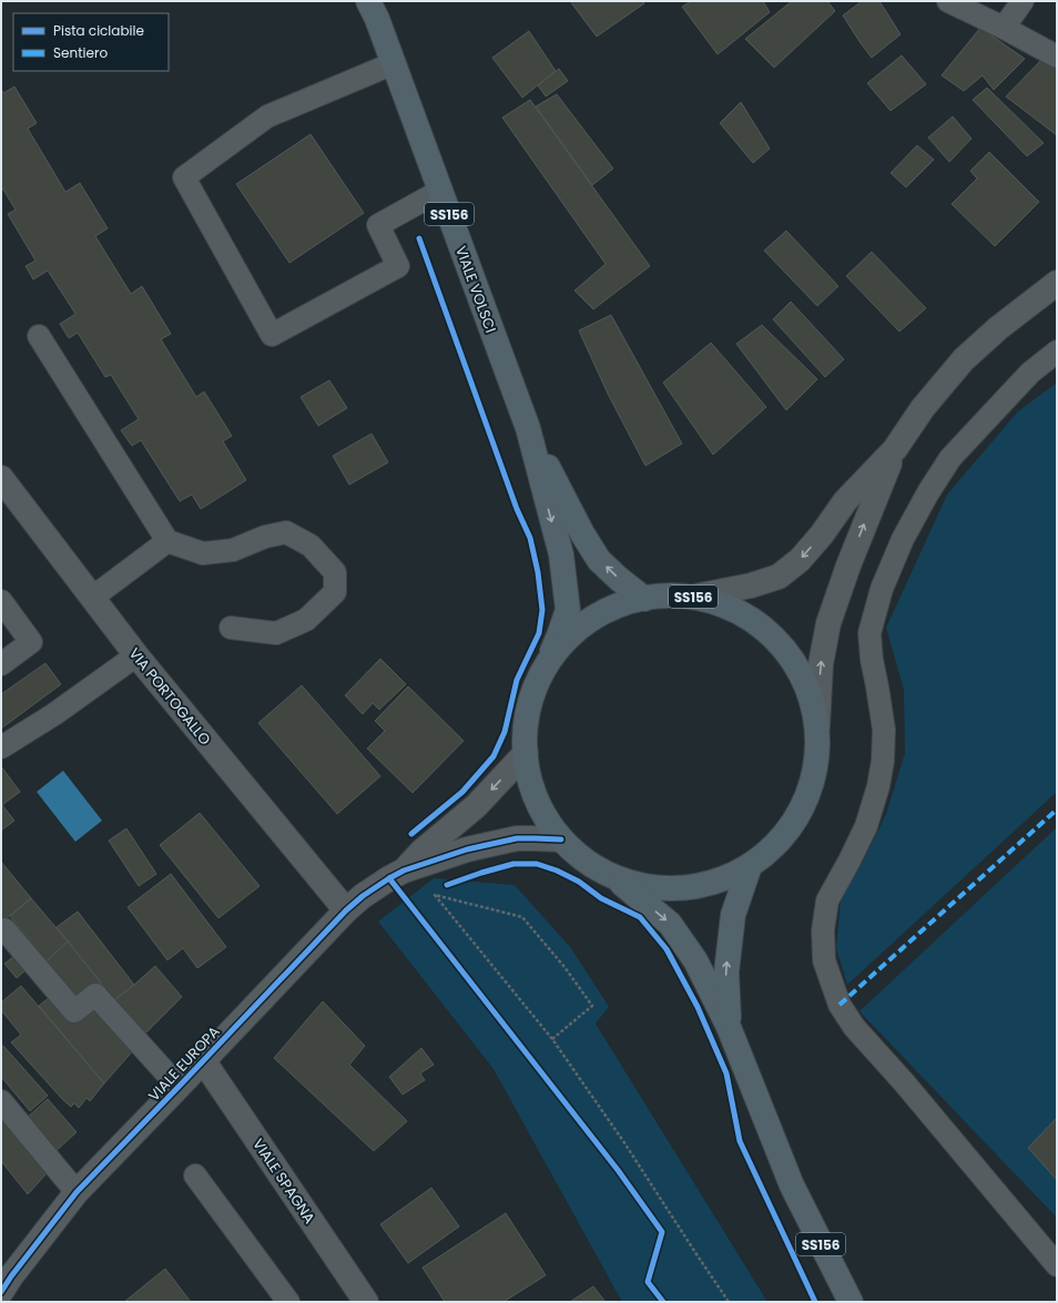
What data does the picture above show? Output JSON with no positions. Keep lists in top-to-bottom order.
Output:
{
  "streets": {
    "main road": ["SS156", "VIALE VOLSCI"],
    "street": ["VIA PORTOGALLO", "VIALE EUROPA", "VIALE SPAGNA"]
  },
  "crossings": [
    ["SS156", "VIALE VOLSCI"],
    ["VIA PORTOGALLO", "VIALE EUROPA"],
    ["VIALE EUROPA", "VIALE SPAGNA"]
  ],
  "legend": ["Pista ciclabile", "Sentiero"]
}
